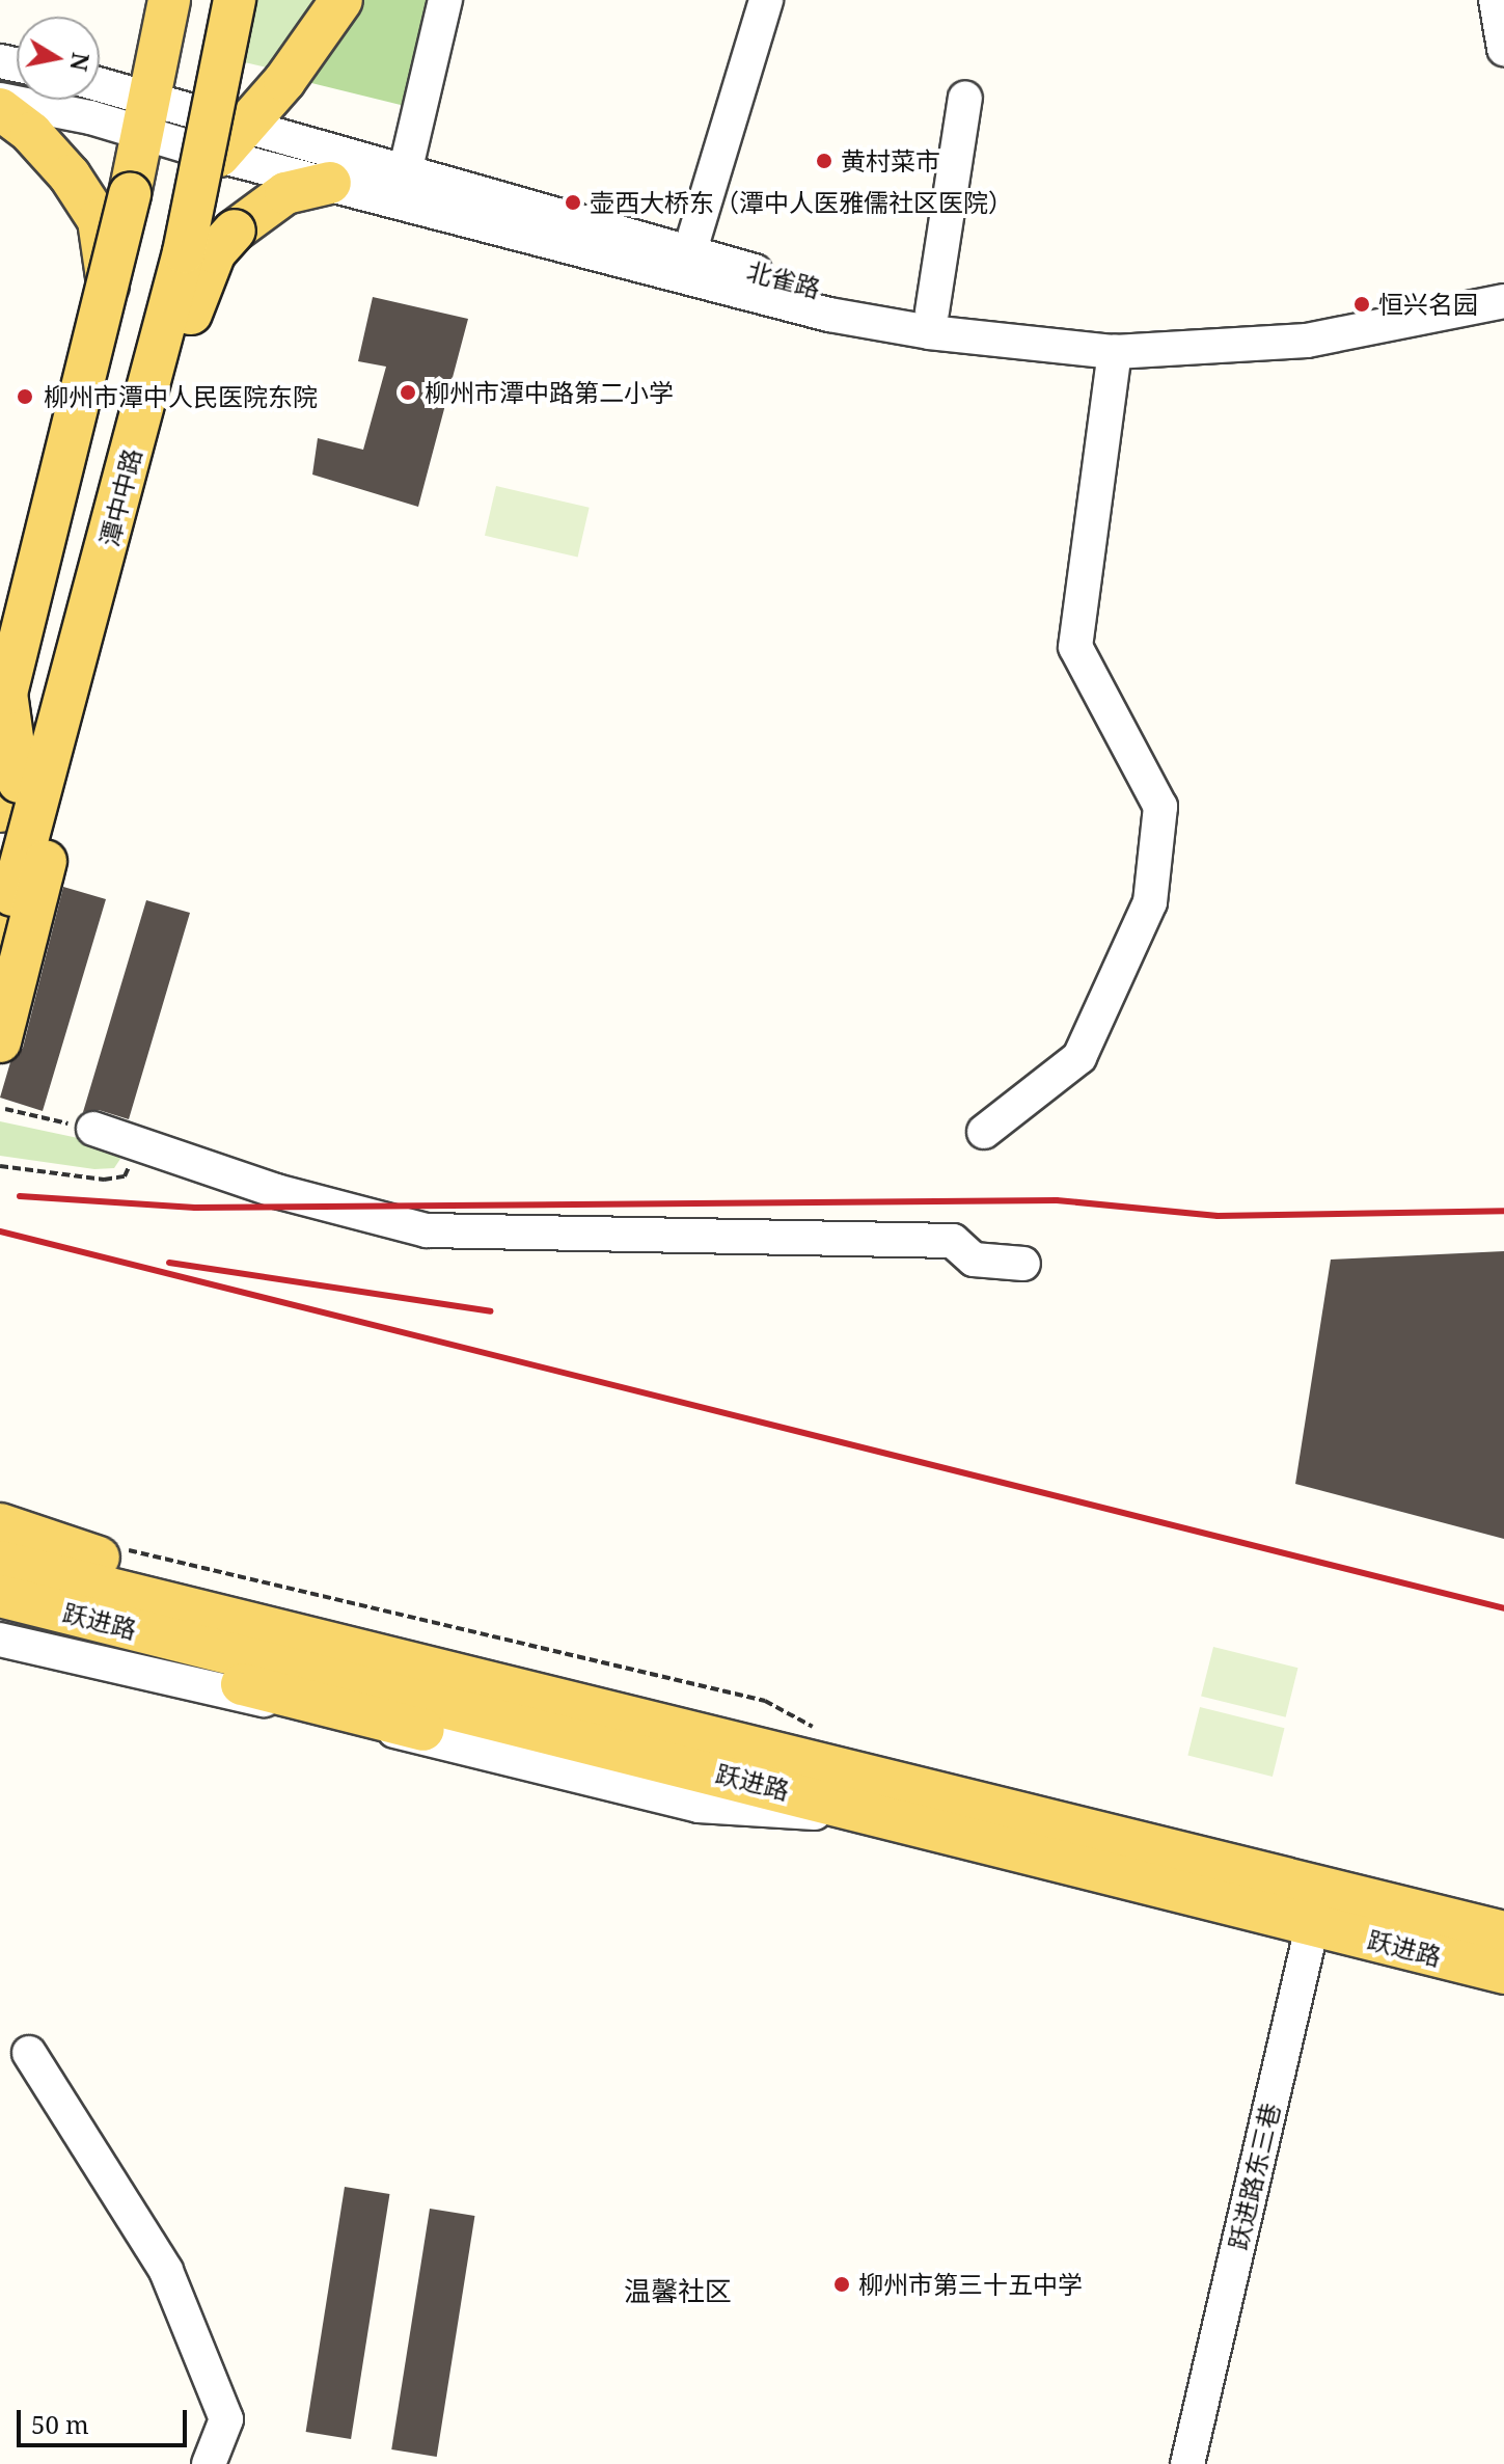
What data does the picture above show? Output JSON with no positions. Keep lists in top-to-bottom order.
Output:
{
  "streets": {
    "main road": ["潭中中路", "跃进路"],
    "street": ["北雀路", "跃进路东三巷"]
  },
  "crossings": [
    ["跃进路", "跃进路东三巷"]
  ],
  "districts": ["温馨社区"],
  "places": [
    "黄村菜市",
    "壶西大桥东（潭中人医雅儒社区医院）",
    "恒兴名园",
    "柳州市潭中路第二小学",
    "柳州市潭中人民医院东院",
    "柳州市第三十五中学"
  ],
  "scale_bar": "50 m",
  "north": "right"
}
